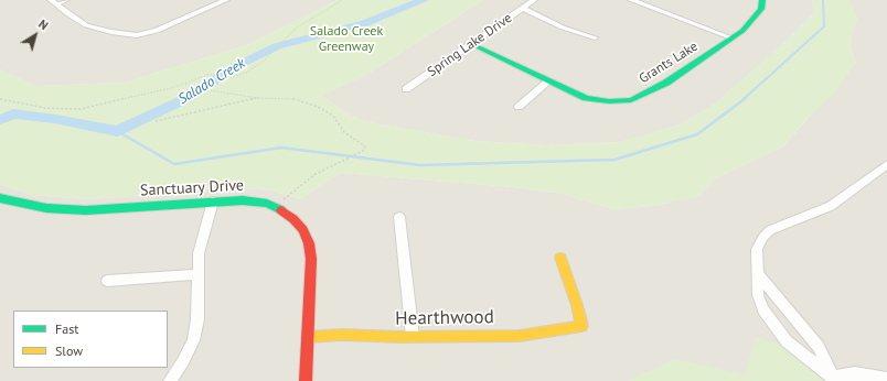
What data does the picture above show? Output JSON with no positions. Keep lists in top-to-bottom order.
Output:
{
  "streets": {
    "street": [
      "Spring Lake Drive",
      "Grants Lake",
      "Sanctuary Drive",
      "Hearthwood"
    ]
  },
  "crossings": [
    ["Spring Lake Drive", "Grants Lake"],
    ["Sanctuary Drive", "Hearthwood"]
  ],
  "water": ["Salado Creek"],
  "parks": ["Salado Creek Greenway"],
  "legend": ["Fast", "Slow"],
  "north": "top right"
}
